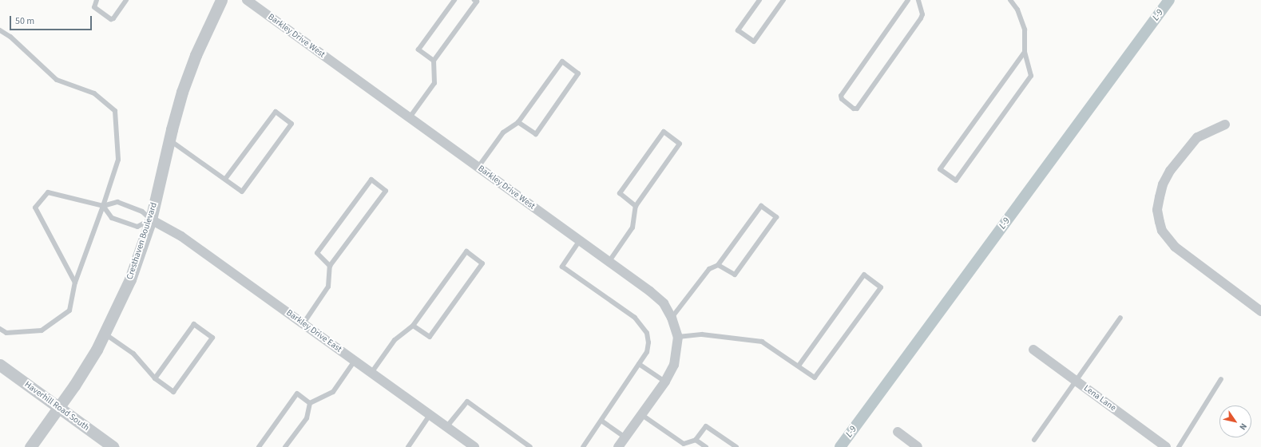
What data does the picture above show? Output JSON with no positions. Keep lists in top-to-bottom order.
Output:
{
  "streets": {
    "street": [
      "Barkley Drive West",
      "Cresthaven Boulevard",
      "Barkley Drive East",
      "Lena Lane",
      "Haverhill Road South"
    ]
  },
  "crossings": [
    ["Cresthaven Boulevard", "Barkley Drive East"],
    ["Cresthaven Boulevard", "Haverhill Road South"]
  ],
  "water": ["L-9"],
  "scale_bar": "50 m",
  "north": "bottom right"
}
